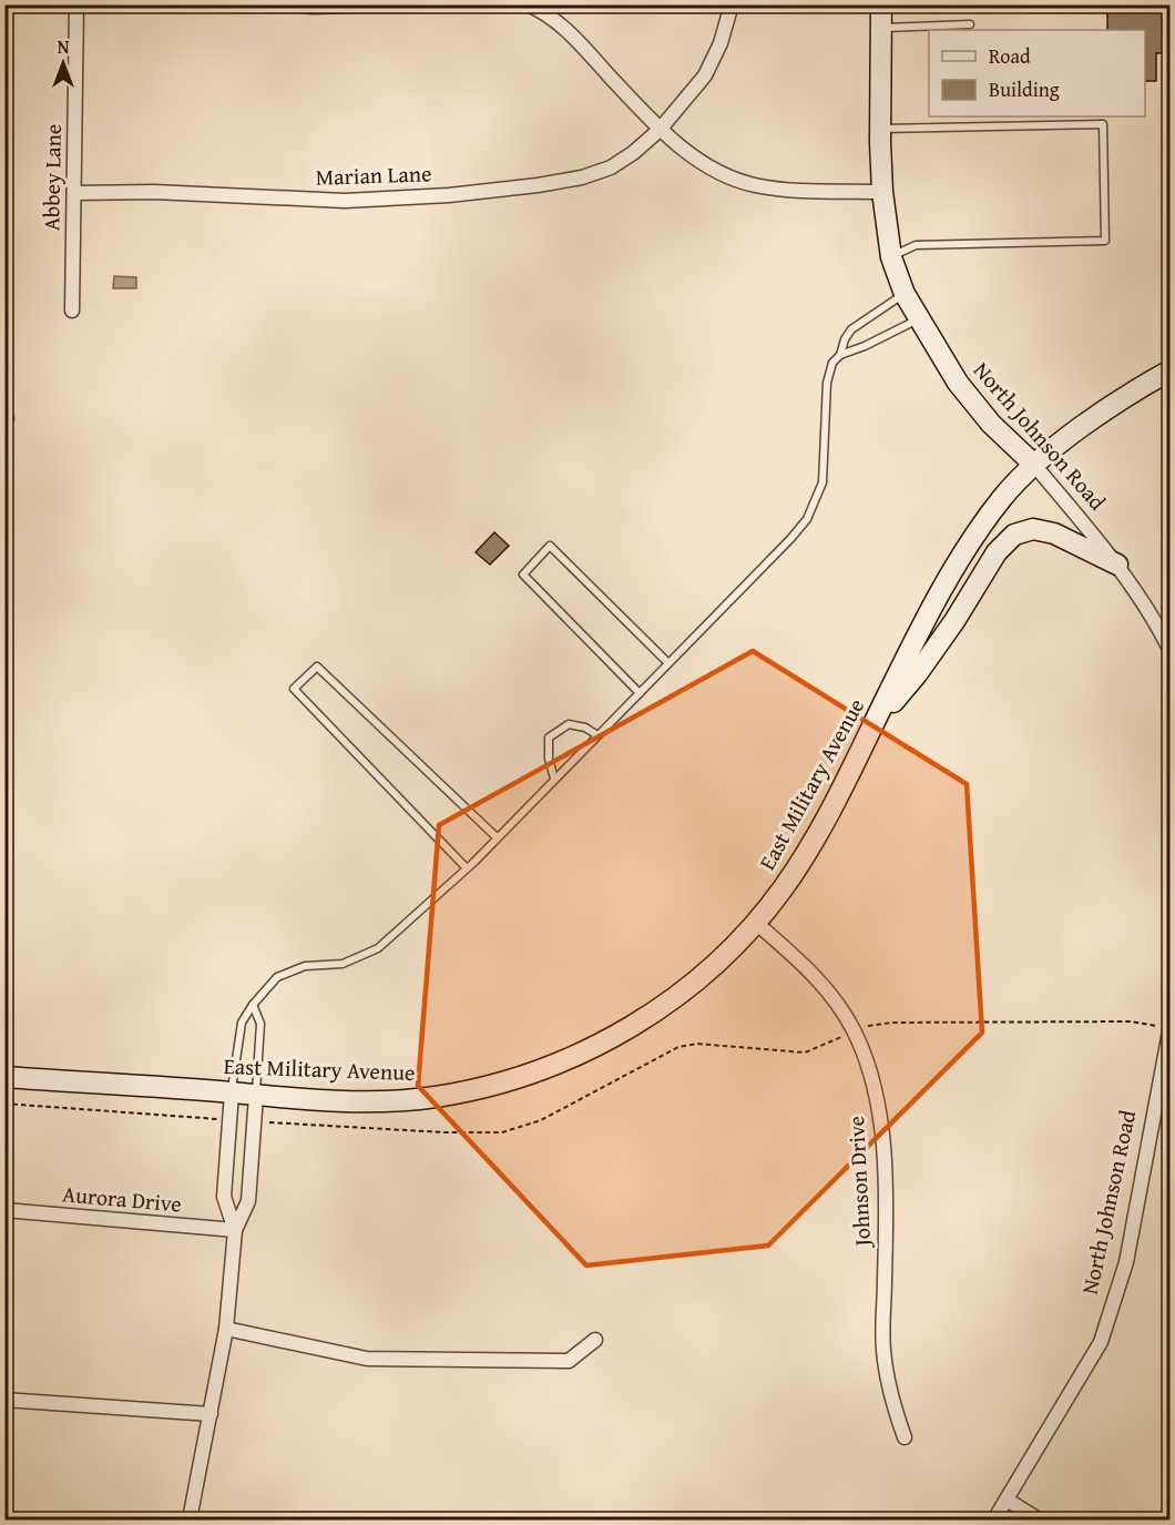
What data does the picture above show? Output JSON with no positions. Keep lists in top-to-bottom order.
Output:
{
  "streets": {
    "main road": ["North Johnson Road", "East Military Avenue"],
    "street": [
      "Marian Lane",
      "Abbey Lane",
      "Johnson Drive",
      "Aurora Drive"
    ]
  },
  "crossings": [
    ["Marian Lane", "Abbey Lane"],
    ["North Johnson Road", "East Military Avenue"],
    ["East Military Avenue", "Johnson Drive"]
  ],
  "legend": ["Road", "Building"],
  "north": "top"
}
